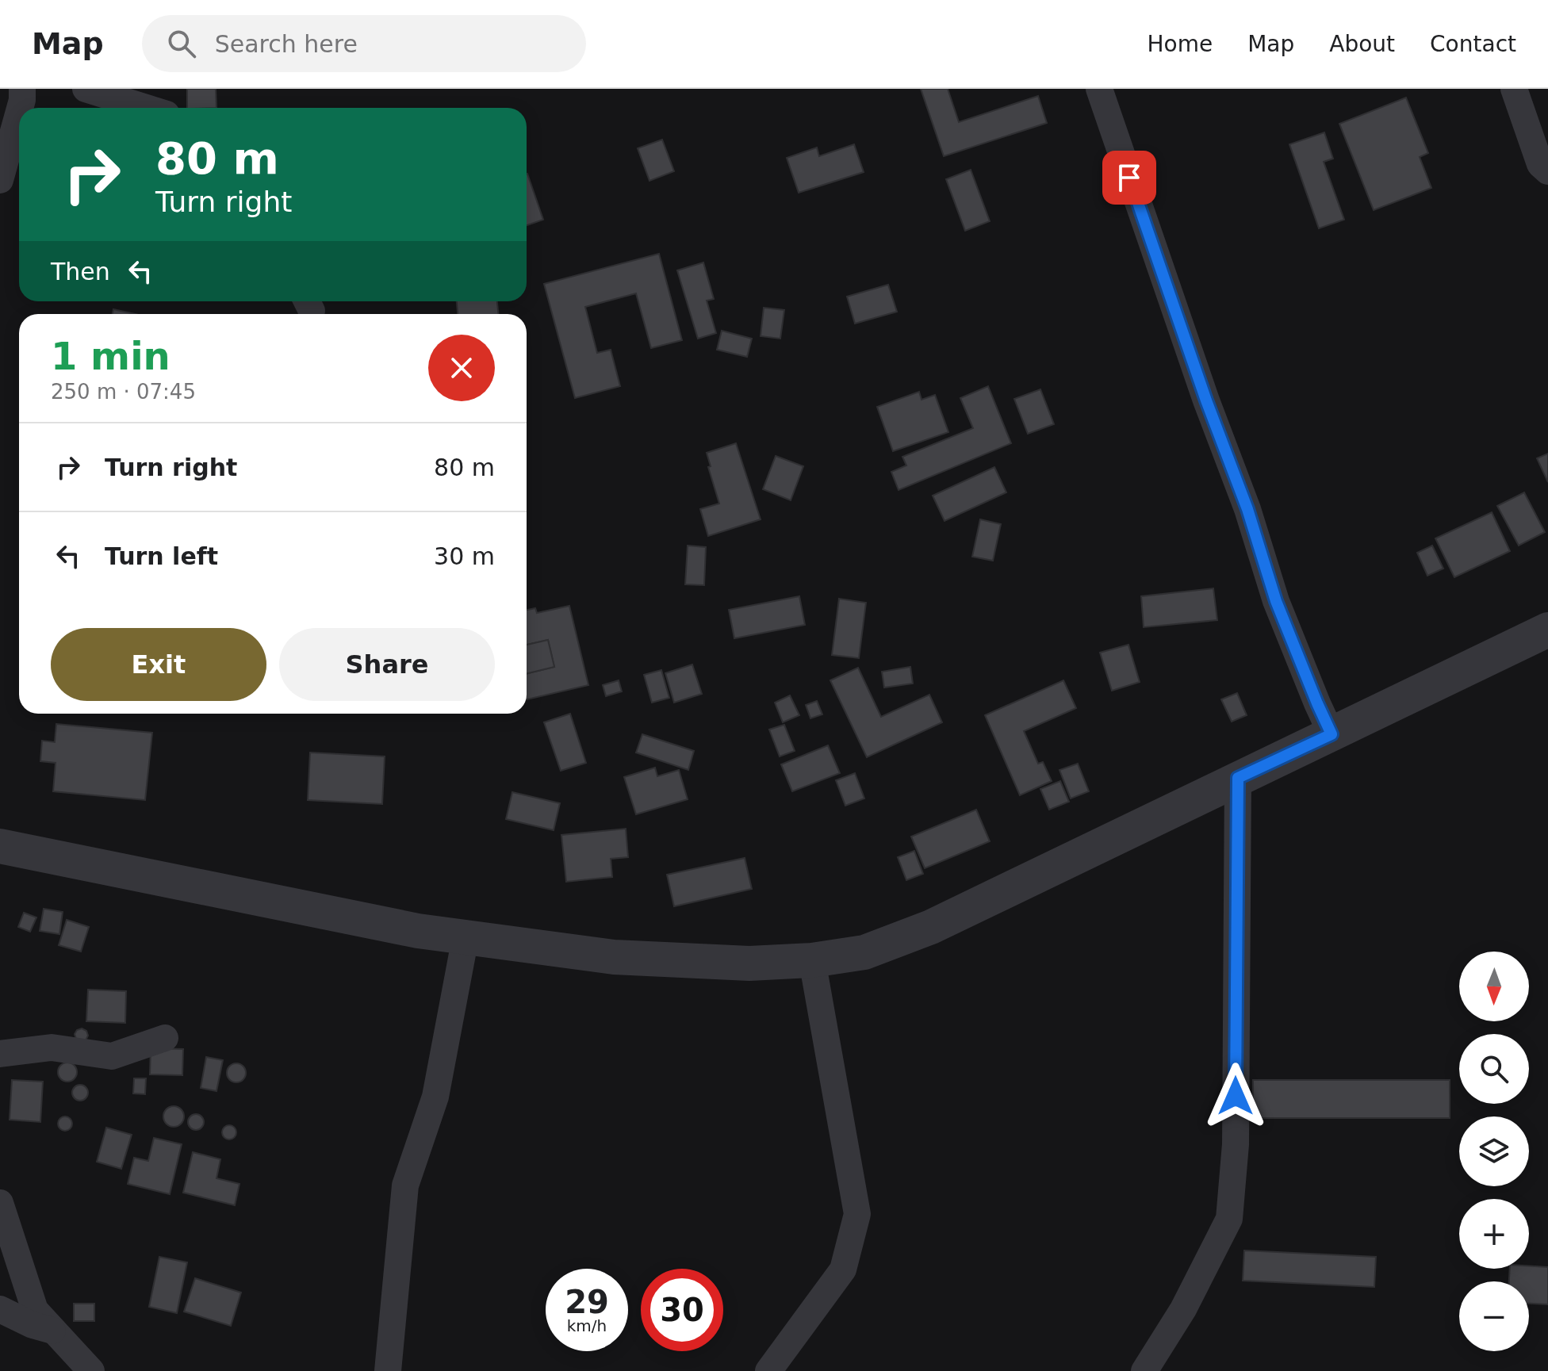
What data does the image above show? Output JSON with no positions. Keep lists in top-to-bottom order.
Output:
{
  "north": "bottom",
  "page": {
    "header": "Map",
    "search": "Search here",
    "nav": [
      "Home",
      "Map",
      "About",
      "Contact"
    ],
    "turn": ["80 m", "Turn right"],
    "then": "Then",
    "heading": ["1 min", "250 m · 07:45"],
    "list": [
      {
        "name": "Turn right",
        "value": "80 m"
      },
      {
        "name": "Turn left",
        "value": "30 m"
      }
    ],
    "buttons": ["Exit", "Share"],
    "map_buttons": ["+", "−"],
    "speed": "29 km/h",
    "limit": "30"
  }
}
